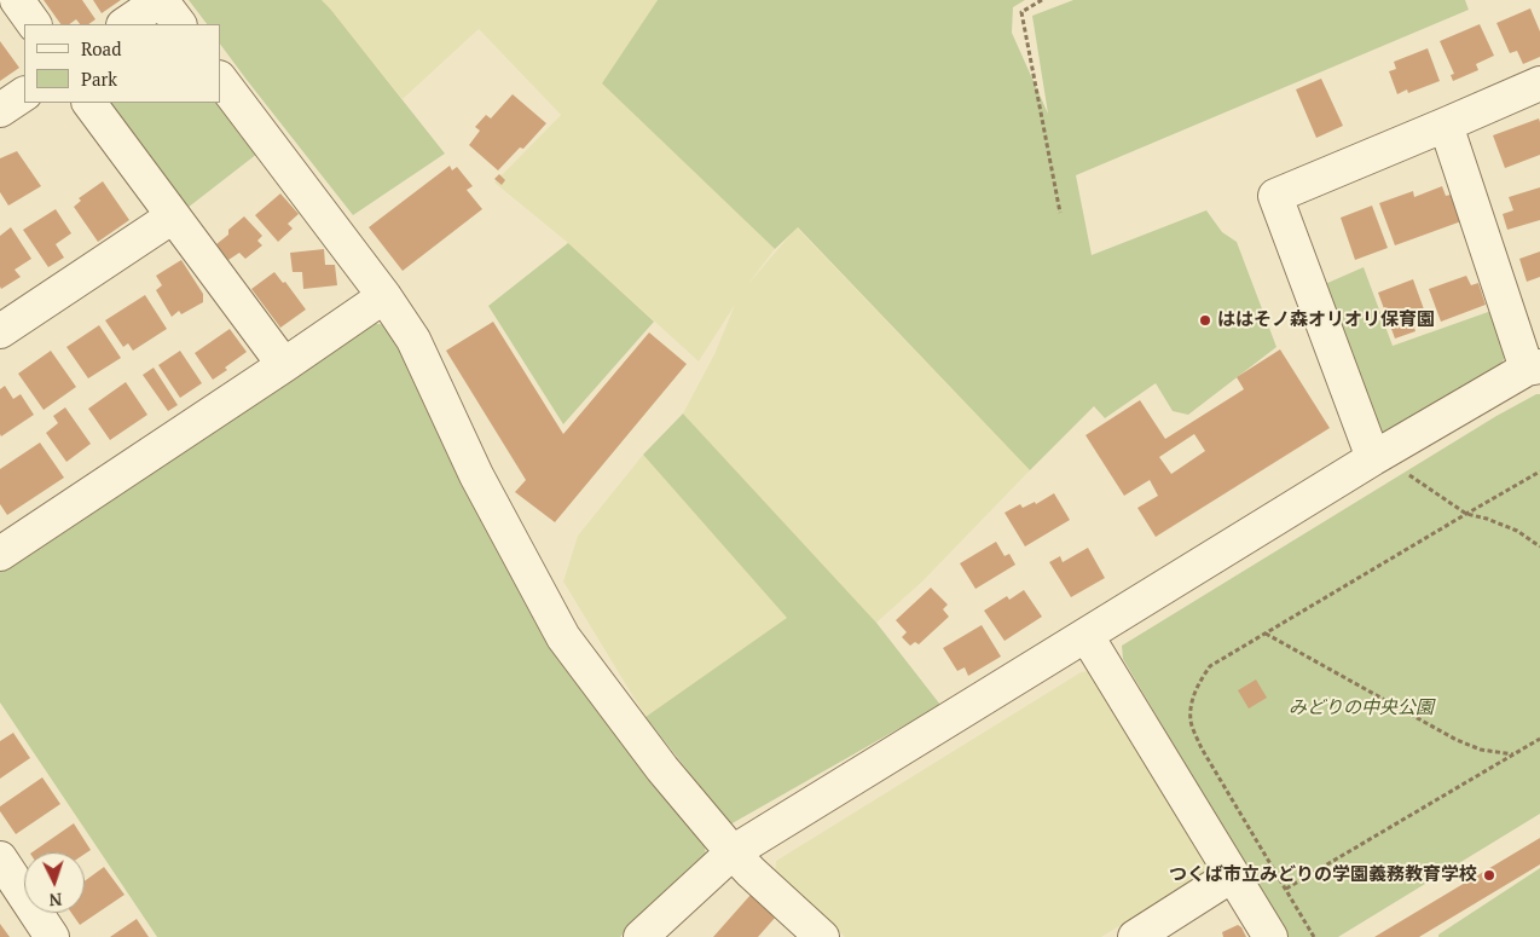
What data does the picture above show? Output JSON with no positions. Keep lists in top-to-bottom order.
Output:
{
  "parks": ["みどりの中央公園"],
  "places": ["ははそノ森オリオリ保育園", "つくば市立みどりの学園義務教育学校"],
  "legend": ["Road", "Park"],
  "north": "bottom"
}
